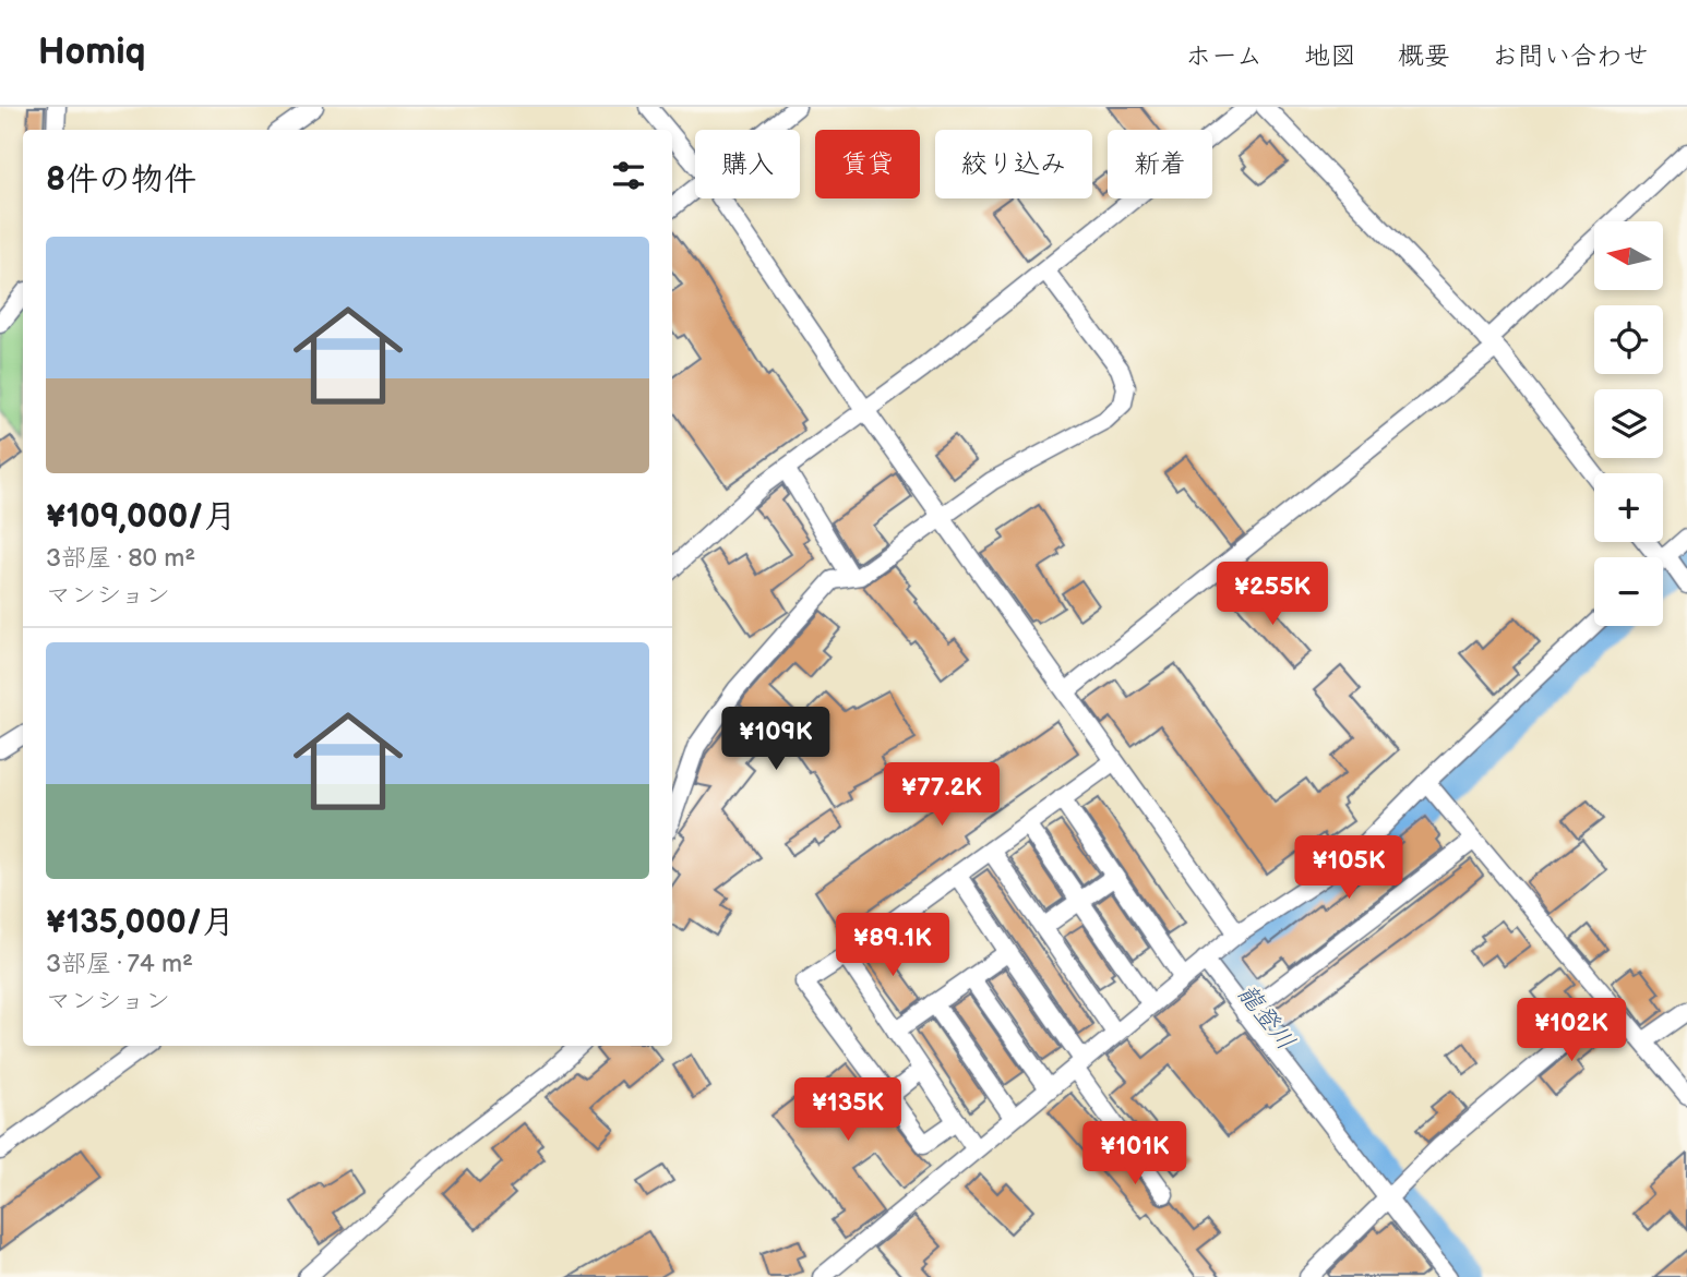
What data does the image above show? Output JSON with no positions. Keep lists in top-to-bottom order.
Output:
{
  "water": ["龍登川"],
  "north": "left",
  "page": {
    "header": "Homiq",
    "nav": [
      "ホーム",
      "地図",
      "概要",
      "お問い合わせ"
    ],
    "chip": [
      "購入",
      "賃貸",
      "絞り込み",
      "新着"
    ],
    "heading": "8件の物件",
    "map_buttons": ["+", "−"],
    "list": [
      {
        "name": "¥109,000/月",
        "note": "3部屋 · 80 m² · マンション"
      },
      {
        "name": "¥135,000/月",
        "note": "3部屋 · 74 m² · マンション"
      }
    ],
    "price": [
      "¥255K",
      "¥109K",
      "¥77.2K",
      "¥105K",
      "¥89.1K",
      "¥102K",
      "¥135K",
      "¥101K"
    ]
  }
}
